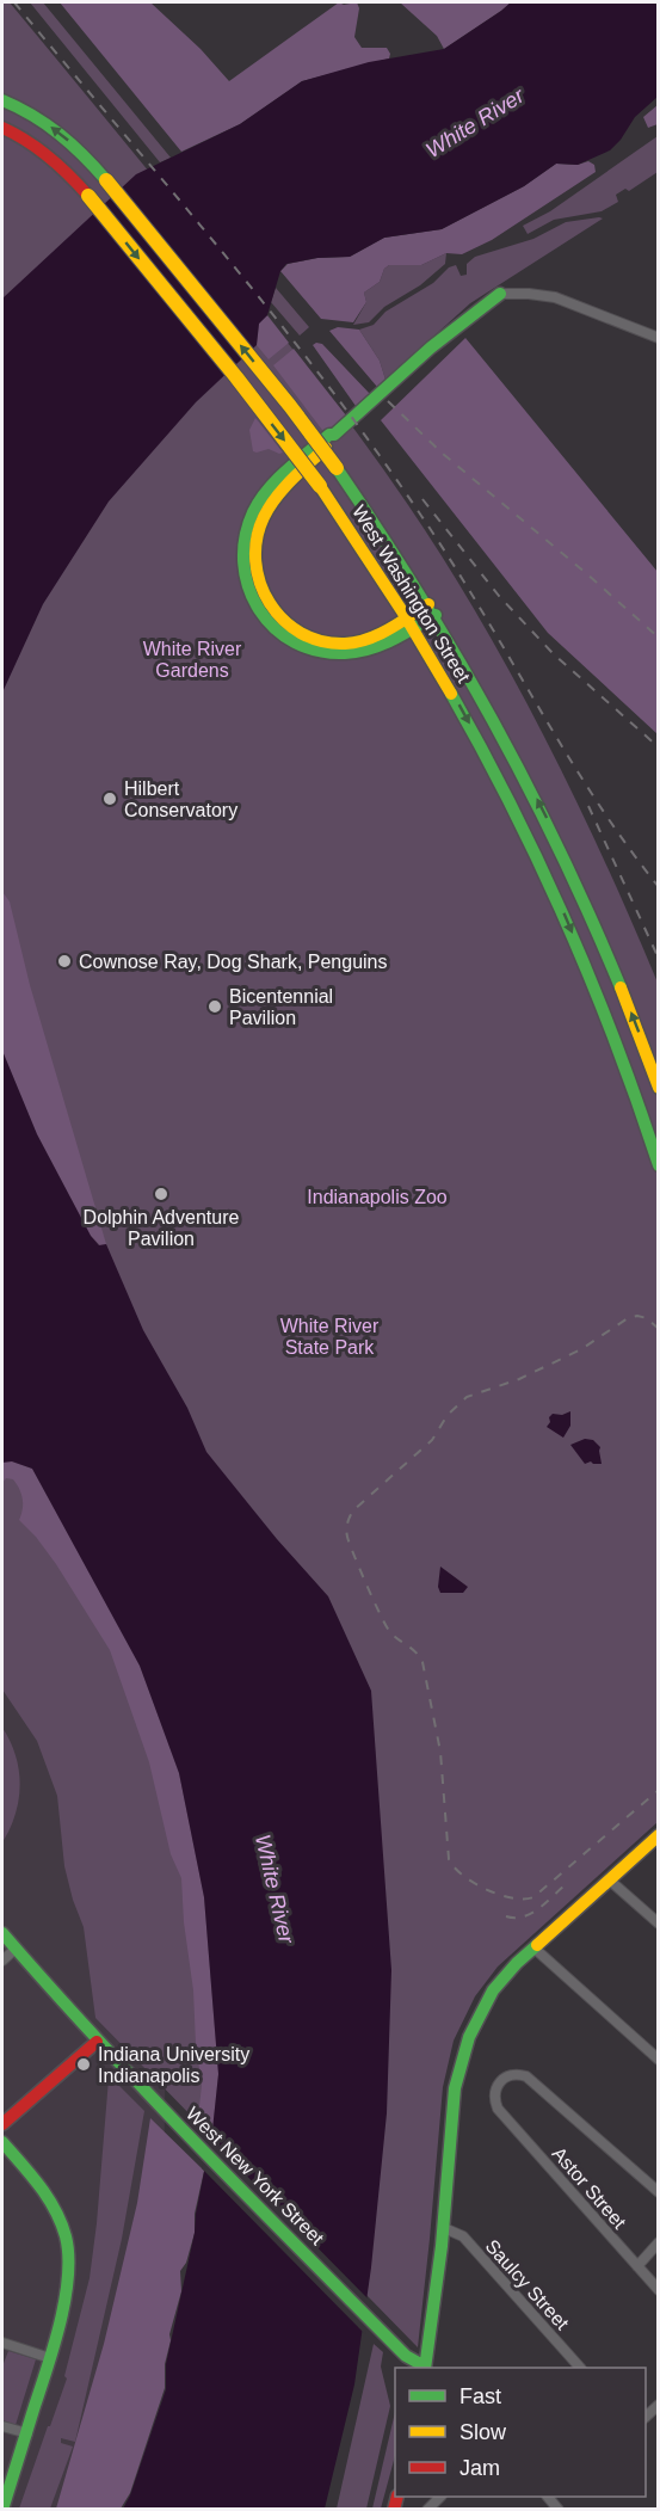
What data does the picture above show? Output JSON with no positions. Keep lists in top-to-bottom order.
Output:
{
  "streets": {
    "main road": ["West Washington Street", "West New York Street"],
    "street": ["Astor Street", "Saulcy Street"]
  },
  "water": ["White River"],
  "parks": ["White River Gardens", "Indianapolis Zoo", "White River State Park"],
  "places": [
    "Hilbert Conservatory",
    "Cownose Ray, Dog Shark, Penguins",
    "Bicentennial Pavilion",
    "Dolphin Adventure Pavilion",
    "Indiana University Indianapolis"
  ],
  "legend": ["Fast", "Slow", "Jam"]
}
